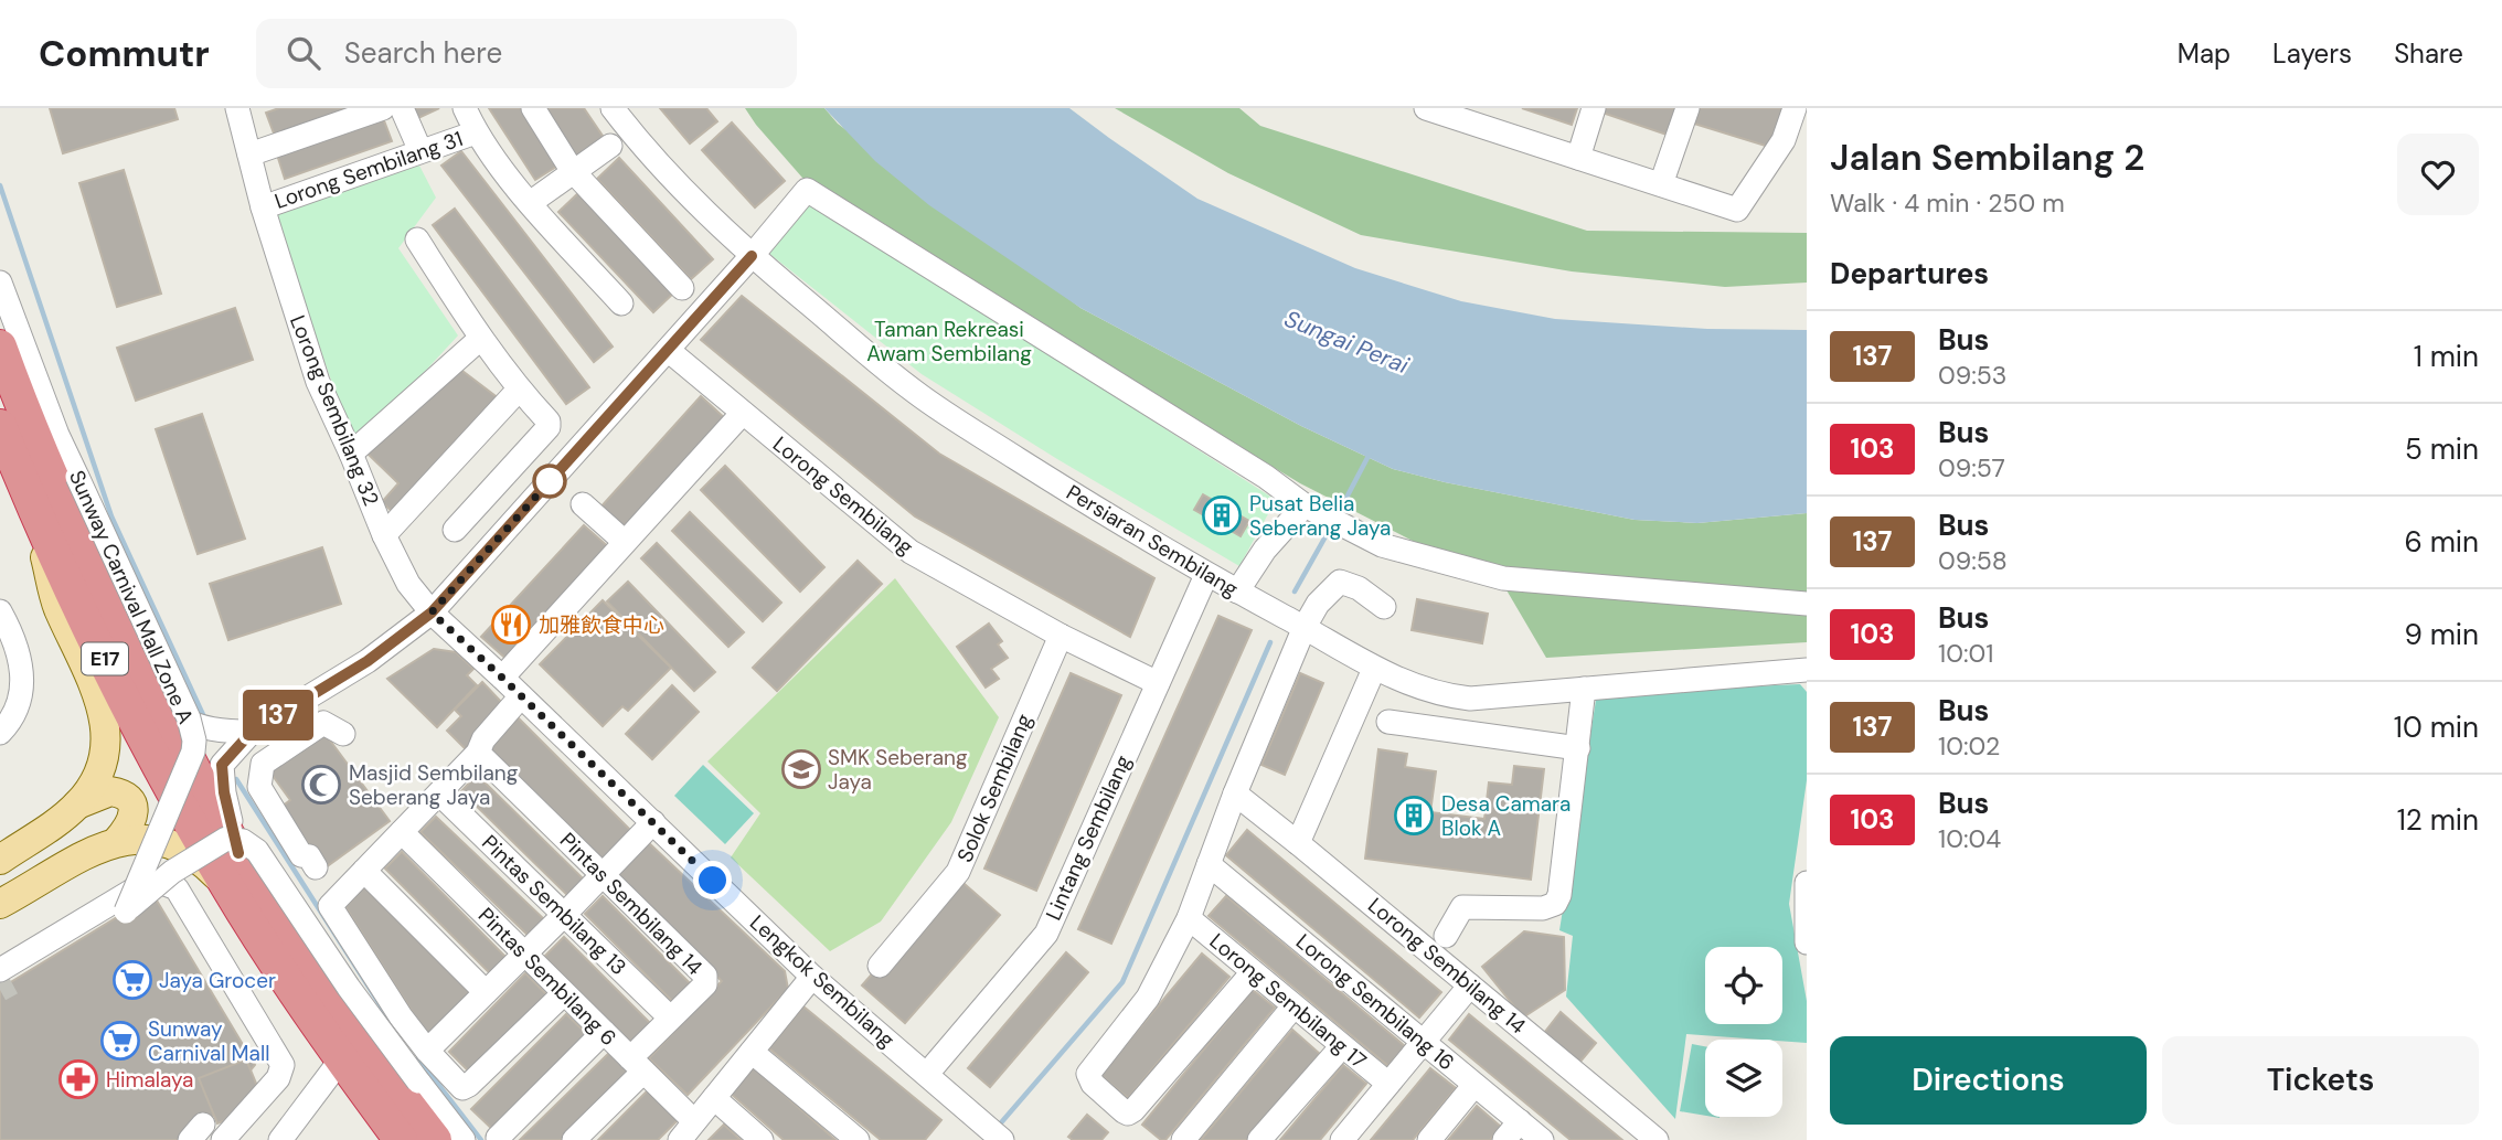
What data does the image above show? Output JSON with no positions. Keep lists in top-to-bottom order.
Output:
{
  "streets": {
    "highway": ["E17"],
    "street": [
      "Lorong Sembilang 31",
      "Lorong Sembilang 32",
      "Lorong Sembilang",
      "Persiaran Sembilang",
      "Sunway Carnival Mall Zone A",
      "Solok Sembilang",
      "Lintang Sembilang",
      "Pintas Sembilang 14",
      "Pintas Sembilang 13",
      "Lorong Sembilang 14",
      "Pintas Sembilang 6",
      "Lengkok Sembilang",
      "Lorong Sembilang 17",
      "Lorong Sembilang 16"
    ]
  },
  "crossings": [
    ["Lorong Sembilang 31", "Lorong Sembilang 32"],
    ["Lorong Sembilang 32", "Lengkok Sembilang"],
    ["Lorong Sembilang", "Solok Sembilang"],
    ["Lorong Sembilang", "Lintang Sembilang"],
    ["Persiaran Sembilang", "Lintang Sembilang"],
    ["Lintang Sembilang", "Lengkok Sembilang"],
    ["Pintas Sembilang 14", "Pintas Sembilang 13"],
    ["Pintas Sembilang 14", "Pintas Sembilang 6"]
  ],
  "water": ["Sungai Perai"],
  "parks": ["Taman Rekreasi Awam Sembilang"],
  "places": {
    "building": ["Pusat Belia Seberang Jaya", "Desa Camara Blok A"],
    "restaurant": ["加雅飲食中心"],
    "school or university": ["SMK Seberang Jaya"],
    "mosque": ["Masjid Sembilang Seberang Jaya"],
    "supermarket": ["Jaya Grocer", "Sunway Carnival Mall"],
    "pharmacy": ["Himalaya"]
  },
  "lines": ["bus line 137"],
  "page": {
    "header": "Commutr",
    "search": "Search here",
    "nav": ["Map", "Layers", "Share"],
    "on_map": "137",
    "heading": [
      ["Jalan Sembilang 2", "Walk · 4 min · 250 m"],
      "Departures"
    ],
    "list": [
      {
        "mark": "137",
        "name": "Bus",
        "note": "09:53",
        "value": "1 min"
      },
      {
        "mark": "103",
        "name": "Bus",
        "note": "09:57",
        "value": "5 min"
      },
      {
        "mark": "137",
        "name": "Bus",
        "note": "09:58",
        "value": "6 min"
      },
      {
        "mark": "103",
        "name": "Bus",
        "note": "10:01",
        "value": "9 min"
      },
      {
        "mark": "137",
        "name": "Bus",
        "note": "10:02",
        "value": "10 min"
      },
      {
        "mark": "103",
        "name": "Bus",
        "note": "10:04",
        "value": "12 min"
      }
    ],
    "buttons": ["Directions", "Tickets"]
  }
}
